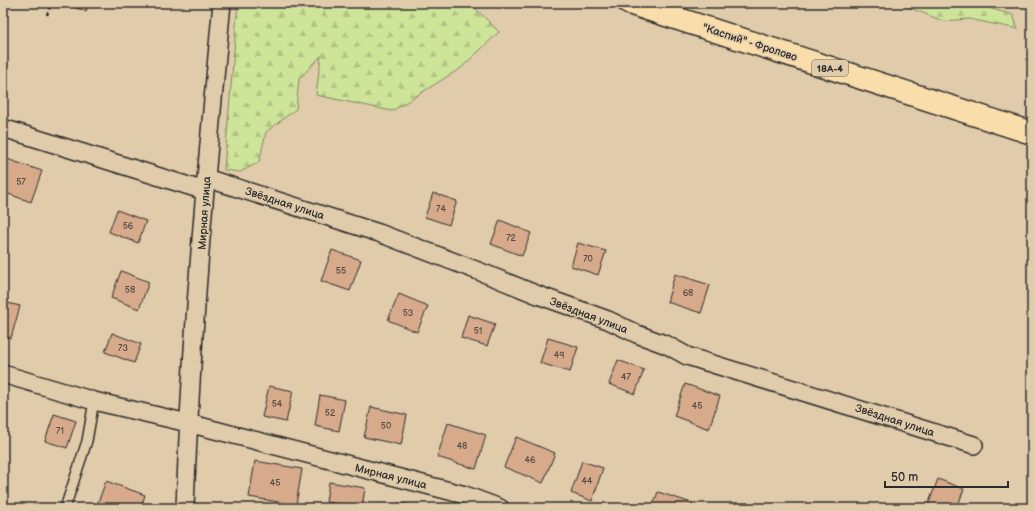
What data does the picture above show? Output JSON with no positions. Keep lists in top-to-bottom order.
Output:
{
  "streets": {
    "main road": ["\"Каспий\" - Фролово", "18А-4"],
    "street": ["Звёздная улица", "Мирная улица"]
  },
  "crossings": [
    ["Звёздная улица", "Мирная улица"]
  ],
  "house_numbers": [
    "57",
    "74",
    "56",
    "72",
    "70",
    "55",
    "58",
    "68",
    "53",
    "51",
    "73",
    "49",
    "47",
    "54",
    "45",
    "52",
    "50",
    "71",
    "48",
    "46",
    "44",
    "45"
  ],
  "scale_bar": "50 m"
}
